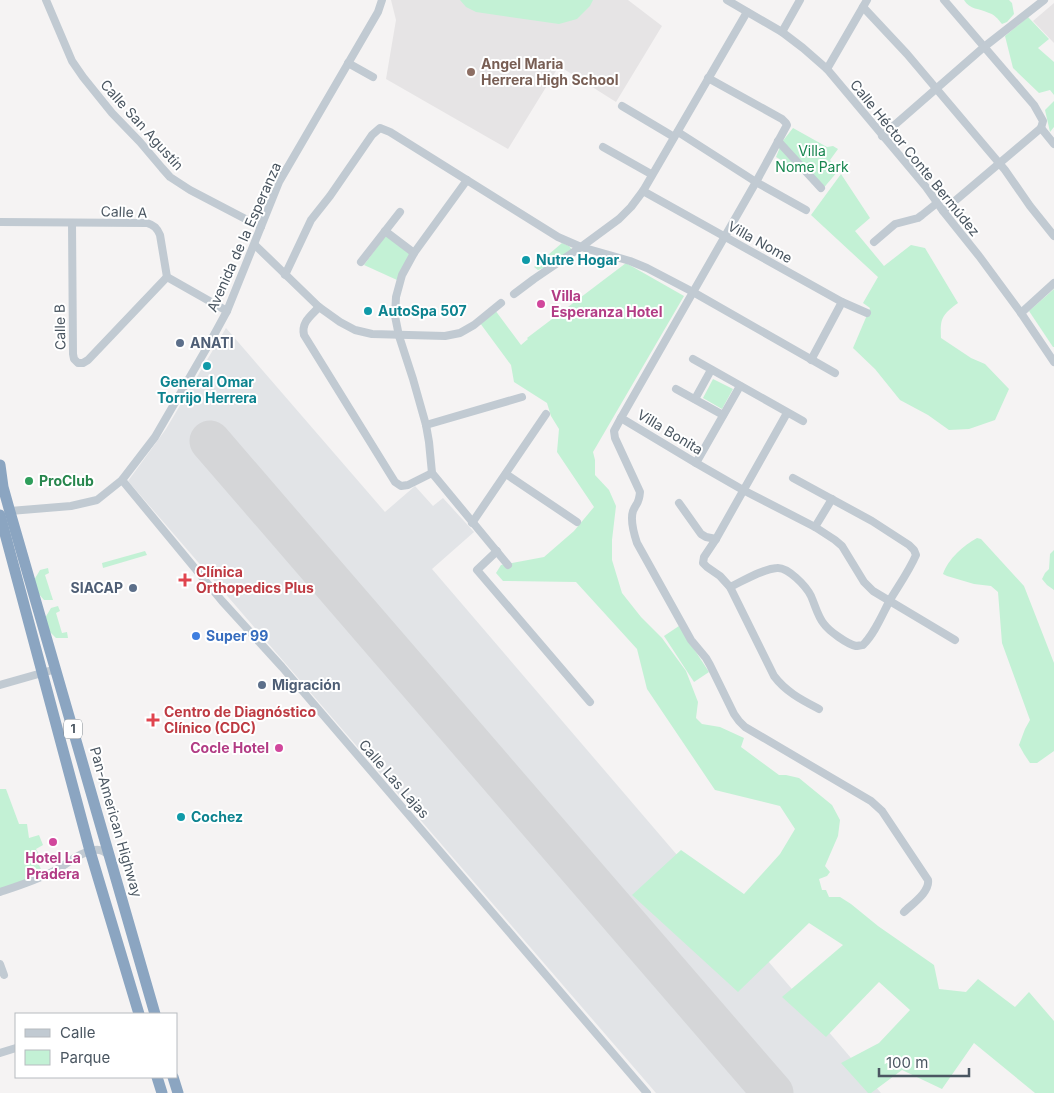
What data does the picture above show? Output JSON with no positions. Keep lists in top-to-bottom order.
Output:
{
  "streets": {
    "highway": ["1", "Pan-American Highway"],
    "street": [
      "Calle San Agustín",
      "Calle Héctor Conte Bermúdez",
      "Calle A",
      "Avenida de la Esperanza",
      "Villa Nome",
      "Calle B",
      "Villa Bonita",
      "Calle Las Lajas"
    ]
  },
  "crossings": [
    ["Calle San Agustín", "Avenida de la Esperanza"],
    ["Calle A", "Calle B"],
    ["Avenida de la Esperanza", "Calle Las Lajas"],
    ["Avenida de la Esperanza", "Pan-American Highway"],
    ["Villa Nome", "Villa Bonita"],
    ["1", "Pan-American Highway"]
  ],
  "parks": ["Villa Nome Park"],
  "places": {
    "other": [
      "Angel Maria Herrera High School",
      "Nutre Hogar",
      "Villa Esperanza Hotel",
      "AutoSpa 507",
      "ANATI",
      "General Omar Torrijo Herrera",
      "ProClub",
      "SIACAP",
      "Super 99",
      "Migración",
      "Cocle Hotel",
      "Cochez",
      "Hotel La Pradera"
    ],
    "health": ["Clínica Orthopedics Plus", "Centro de Diagnóstico Clínico (CDC)"]
  },
  "legend": ["Calle", "Parque"],
  "scale_bar": "100 m"
}
